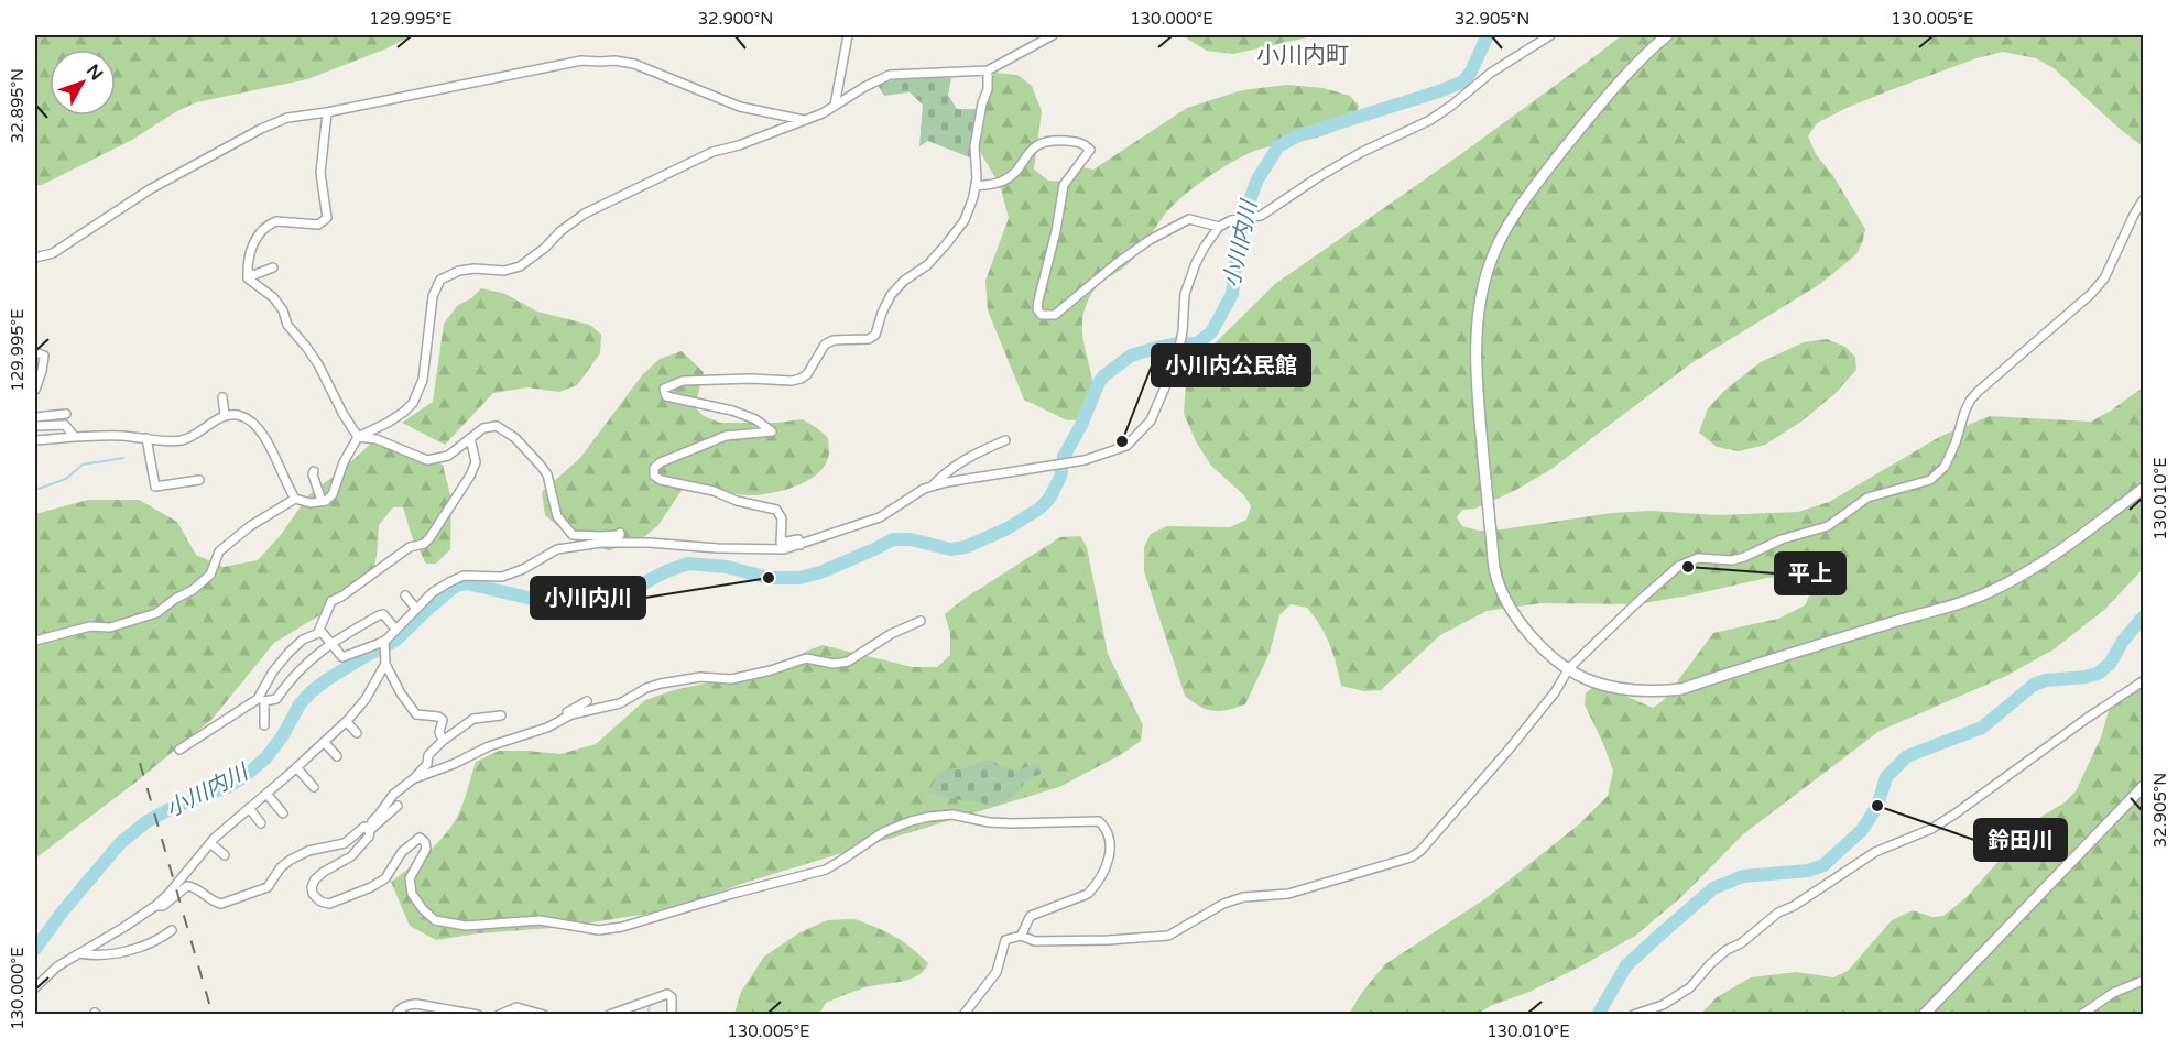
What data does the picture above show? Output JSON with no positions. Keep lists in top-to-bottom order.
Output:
{
  "districts": ["小川内町"],
  "water": ["小川内川"],
  "places": [
    "小川内公民館",
    "平上",
    "小川内川",
    "鈴田川"
  ],
  "north": "top right",
  "coordinates": [
    "129.995°E",
    "32.900°N",
    "130.000°E",
    "32.905°N",
    "130.005°E",
    "32.895°N",
    "130.010°E"
  ]
}
